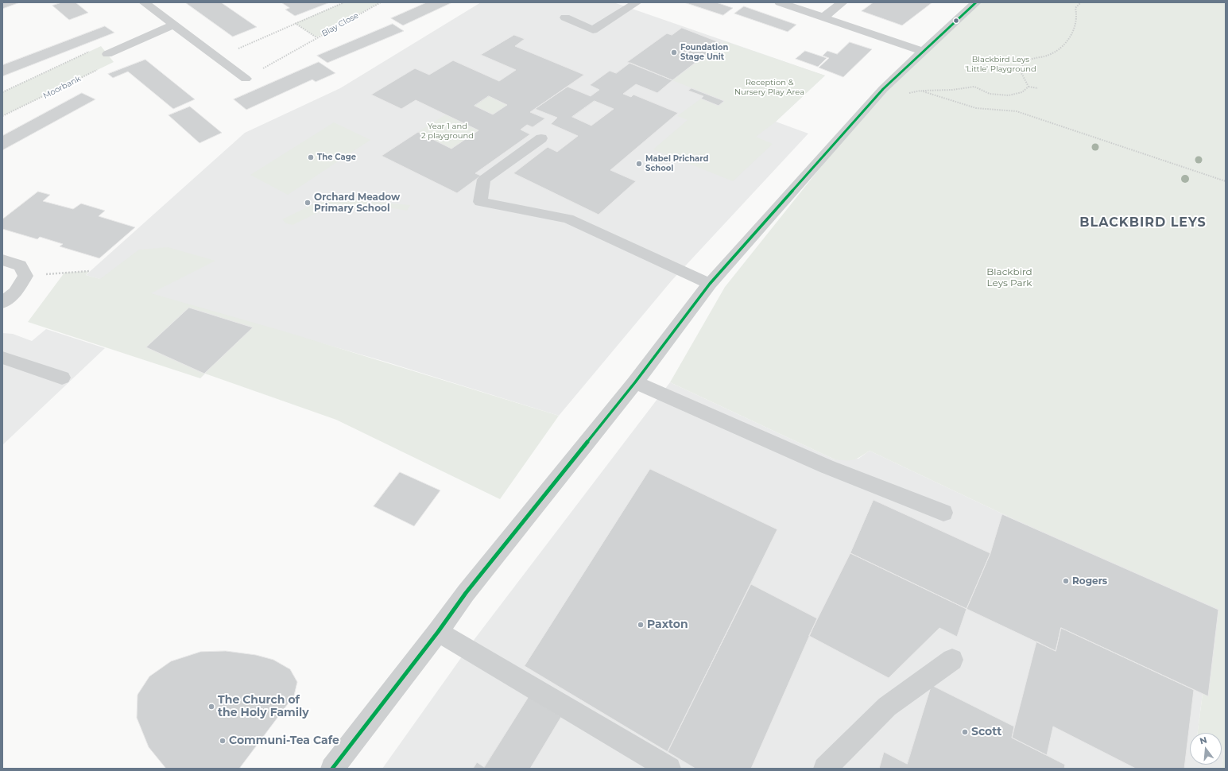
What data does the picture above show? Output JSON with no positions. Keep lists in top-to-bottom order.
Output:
{
  "streets": {
    "path": ["Blay Close", "Moorbank"]
  },
  "districts": ["BLACKBIRD LEYS"],
  "parks": [
    "Blackbird Leys 'Little' Playground",
    "Reception & Nursery Play Area",
    "Year 1 and 2 playground",
    "Blackbird Leys Park"
  ],
  "places": [
    "Foundation Stage Unit",
    "The Cage",
    "Mabel Prichard School",
    "Orchard Meadow Primary School",
    "Rogers",
    "Paxton",
    "The Church of the Holy Family",
    "Scott",
    "Communi-Tea Cafe"
  ],
  "north": "top"
}
